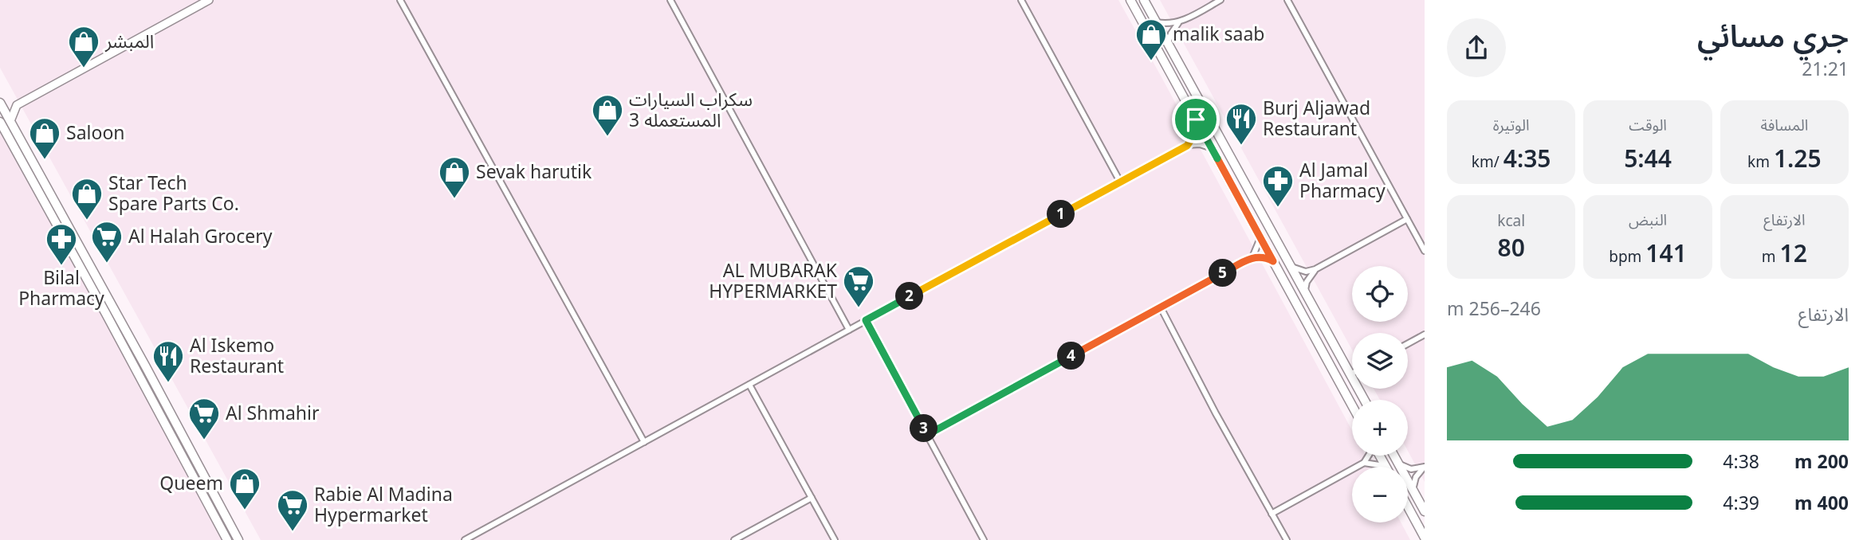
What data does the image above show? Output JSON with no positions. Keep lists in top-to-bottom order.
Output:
{
  "places": {
    "shop": [
      "malik saab",
      "المبشر",
      "سكراب السيارات المستعمله 3",
      "Saloon",
      "Sevak harutik",
      "Star Tech Spare Parts Co.",
      "Queem"
    ],
    "restaurant": ["Burj Aljawad Restaurant", "Al Iskemo Restaurant"],
    "pharmacy": ["Al Jamal Pharmacy", "Bilal Pharmacy"],
    "supermarket": [
      "Al Halah Grocery",
      "AL MUBARAK HYPERMARKET",
      "Al Shmahir",
      "Rabie Al Madina Hypermarket"
    ]
  },
  "page": {
    "heading": ["جري مسائي", "21:21"],
    "stats": [
      ["المسافة", "1.25 km"],
      ["الوقت", "5:44"],
      ["الوتيرة", "4:35 /km"],
      ["الارتفاع", "12 m"],
      ["النبض", "141 bpm"],
      ["kcal", "80"]
    ],
    "pins": [
      "1",
      "5",
      "2",
      "4",
      "3"
    ],
    "map_buttons": ["+", "−"],
    "chart": ["الارتفاع", "246–256 m"],
    "list": [
      {
        "name": "200 m",
        "note": "4:38"
      },
      {
        "name": "400 m",
        "note": "4:39"
      }
    ]
  }
}
